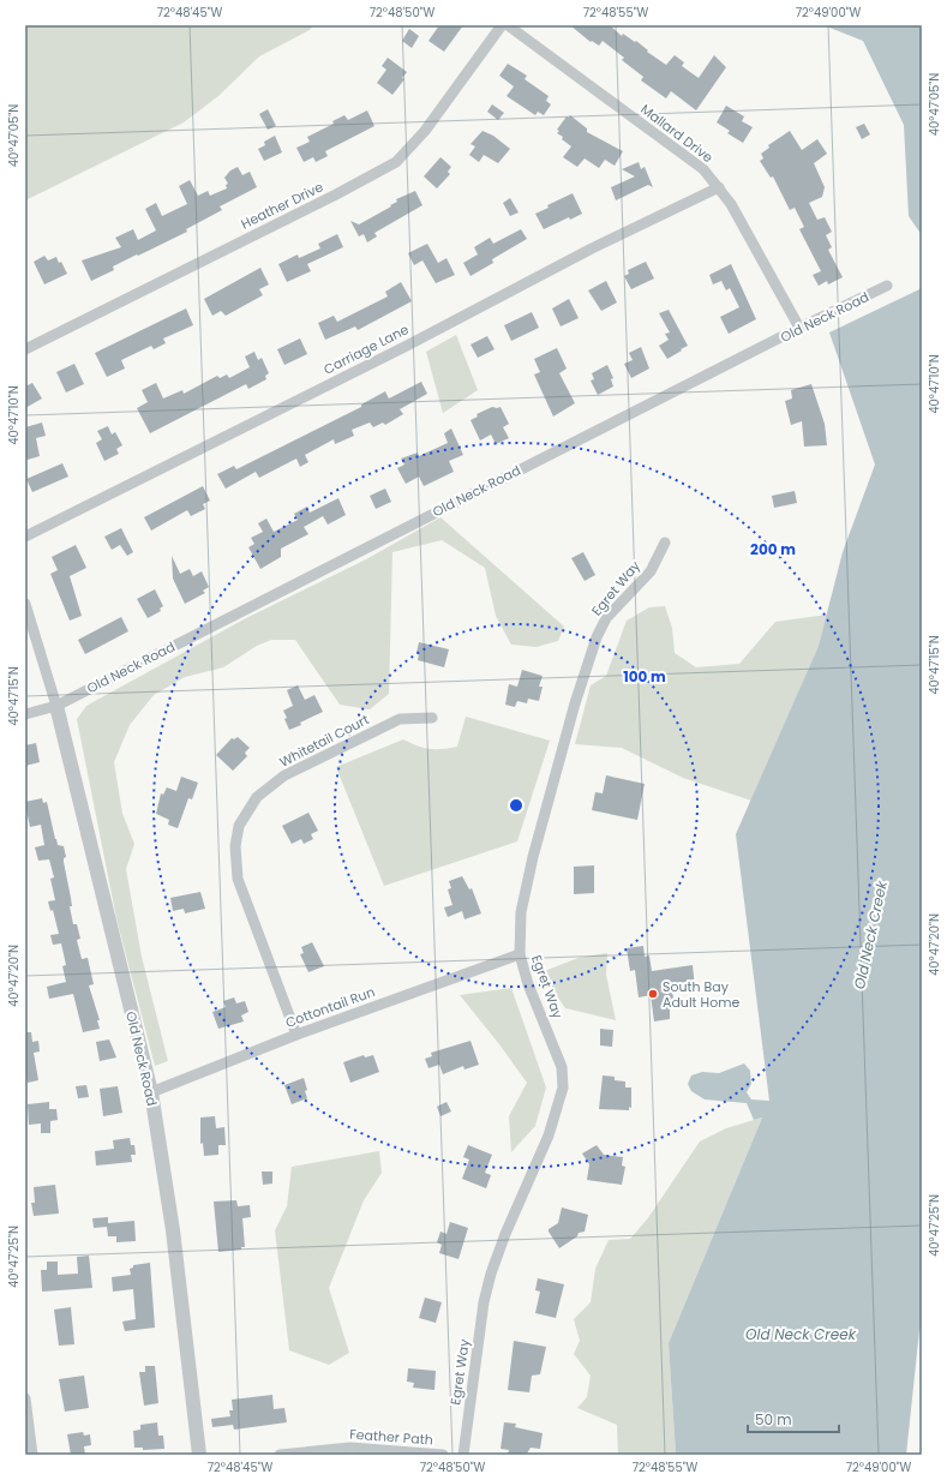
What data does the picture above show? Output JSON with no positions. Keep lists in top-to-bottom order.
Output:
{
  "streets": {
    "street": [
      "Mallard Drive",
      "Heather Drive",
      "Old Neck Road",
      "Carriage Lane",
      "Egret Way",
      "Whitetail Court",
      "Cottontail Run",
      "Feather Path"
    ]
  },
  "crossings": [
    ["Mallard Drive", "Old Neck Road"],
    ["Mallard Drive", "Carriage Lane"],
    ["Old Neck Road", "Cottontail Run"],
    ["Egret Way", "Cottontail Run"],
    ["Whitetail Court", "Cottontail Run"]
  ],
  "water": ["Old Neck Creek"],
  "places": ["South Bay Adult Home"],
  "scale_bar": "50 m",
  "coordinates": [
    "72°48'45\"W",
    "72°48'50\"W",
    "72°48'55\"W",
    "72°49'00\"W",
    "40°47'05\"N",
    "40°47'10\"N",
    "40°47'15\"N",
    "40°47'20\"N",
    "40°47'25\"N"
  ],
  "rings": ["200 m", "100 m"]
}
